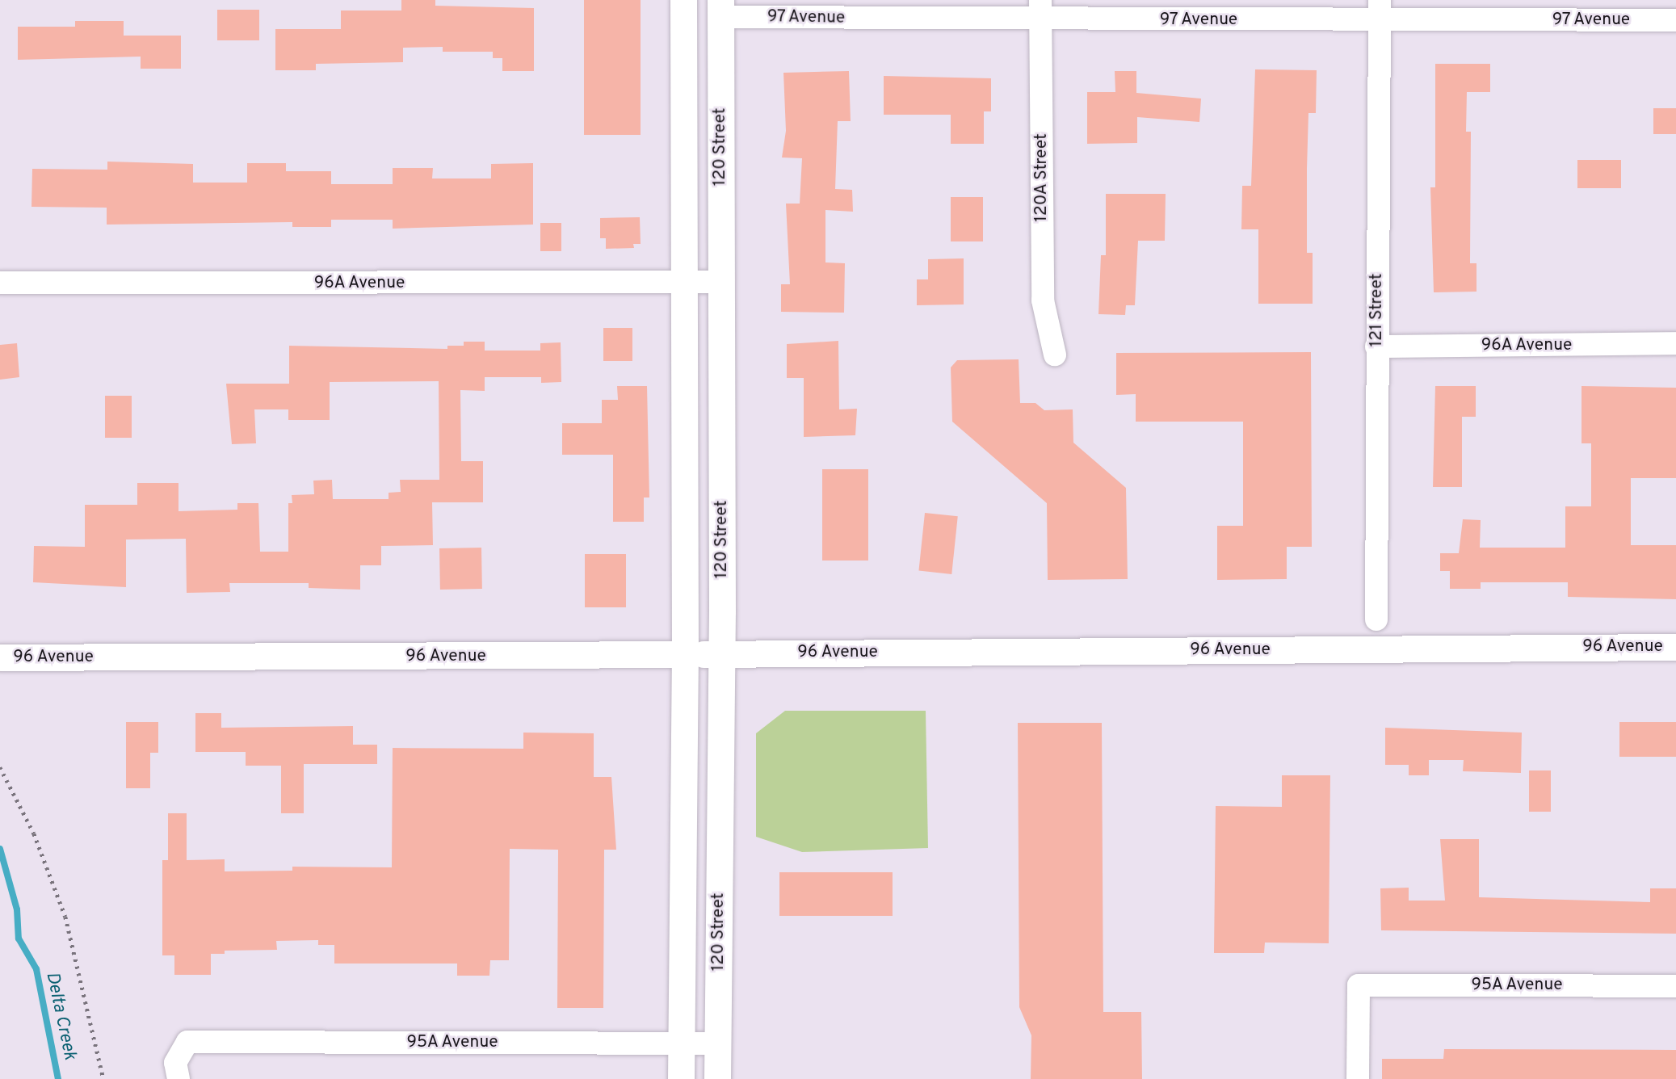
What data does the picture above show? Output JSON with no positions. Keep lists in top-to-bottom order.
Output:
{
  "streets": {
    "main road": ["120 Street", "96 Avenue"],
    "street": [
      "97 Avenue",
      "120A Street",
      "96A Avenue",
      "121 Street",
      "95A Avenue"
    ]
  },
  "crossings": [
    ["97 Avenue", "120 Street"],
    ["97 Avenue", "120A Street"],
    ["97 Avenue", "121 Street"],
    ["120 Street", "96A Avenue"],
    ["120 Street", "96 Avenue"],
    ["120 Street", "95A Avenue"],
    ["96A Avenue", "121 Street"]
  ],
  "water": ["Delta Creek"]
}
